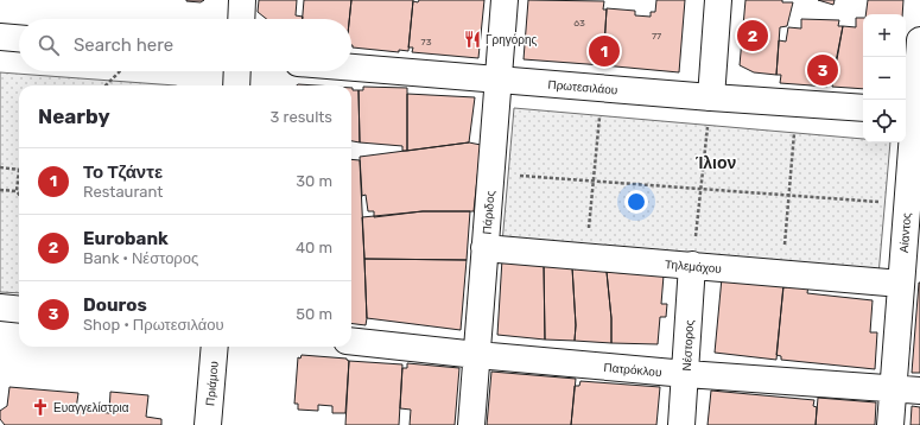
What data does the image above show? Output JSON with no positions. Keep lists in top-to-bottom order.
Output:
{
  "streets": {
    "street": [
      "Πρωτεσιλάου",
      "Πάριδος",
      "Αίαντος",
      "Τηλεμάχου",
      "Νέστορος",
      "Πατρόκλου",
      "Πριάμου"
    ]
  },
  "crossings": [
    ["Πρωτεσιλάου", "Πάριδος"],
    ["Πάριδος", "Τηλεμάχου"],
    ["Πάριδος", "Πατρόκλου"],
    ["Αίαντος", "Τηλεμάχου"],
    ["Αίαντος", "Πατρόκλου"],
    ["Τηλεμάχου", "Νέστορος"],
    ["Νέστορος", "Πατρόκλου"]
  ],
  "districts": ["Ίλιον"],
  "places": {
    "restaurant": ["Γρηγόρης"],
    "church": ["Ευαγγελίστρια"]
  },
  "house_numbers": ["63", "77", "73"],
  "page": {
    "map_buttons": ["+", "−"],
    "pins": ["2", "1", "3"],
    "search": "Search here",
    "heading": ["Nearby", "3 results"],
    "list": [
      {
        "mark": "1",
        "name": "Το Τζάντε",
        "note": "Restaurant",
        "value": "30 m"
      },
      {
        "mark": "2",
        "name": "Eurobank",
        "note": "Bank · Νέστορος",
        "value": "40 m"
      },
      {
        "mark": "3",
        "name": "Douros",
        "note": "Shop · Πρωτεσιλάου",
        "value": "50 m"
      }
    ]
  }
}
